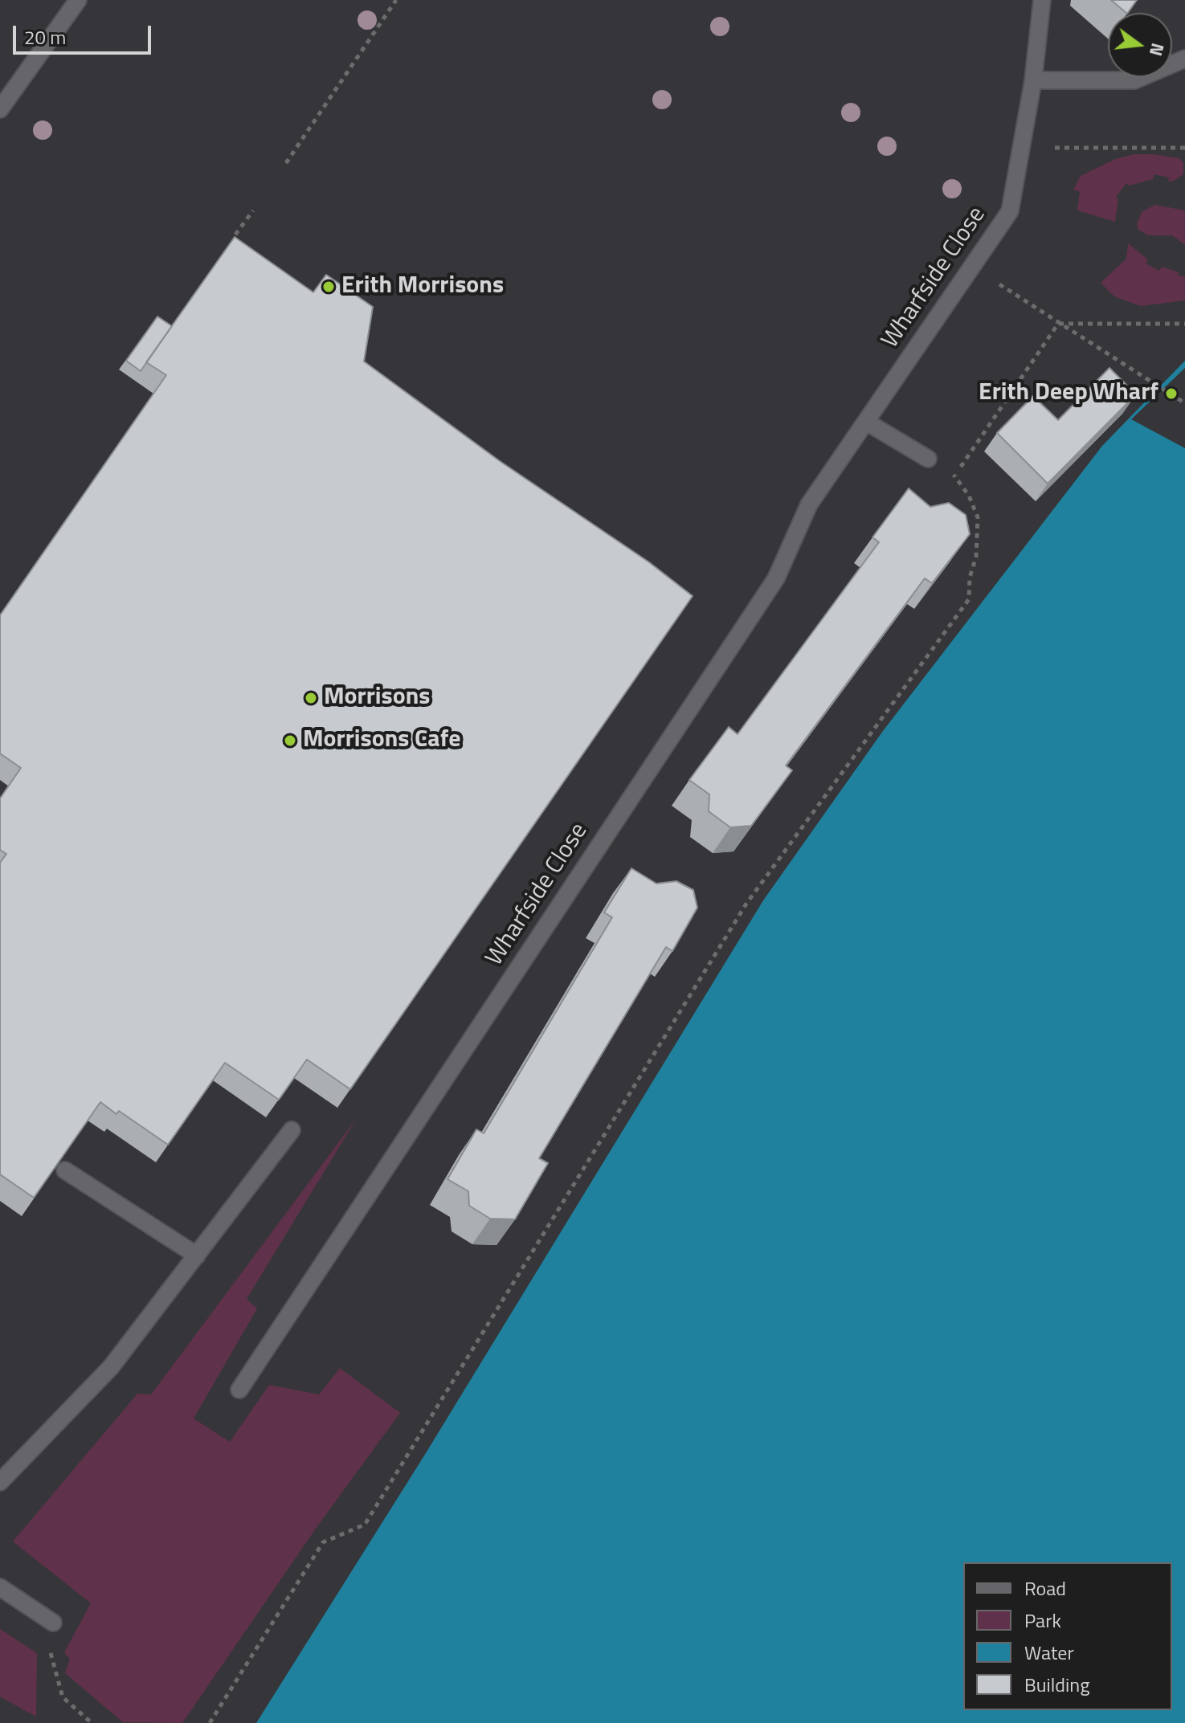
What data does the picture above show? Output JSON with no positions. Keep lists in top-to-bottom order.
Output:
{
  "streets": {
    "street": ["Wharfside Close"]
  },
  "places": [
    "Erith Morrisons",
    "Erith Deep Wharf",
    "Morrisons",
    "Morrisons Cafe"
  ],
  "legend": [
    "Road",
    "Park",
    "Water",
    "Building"
  ],
  "scale_bar": "20 m",
  "north": "right"
}
